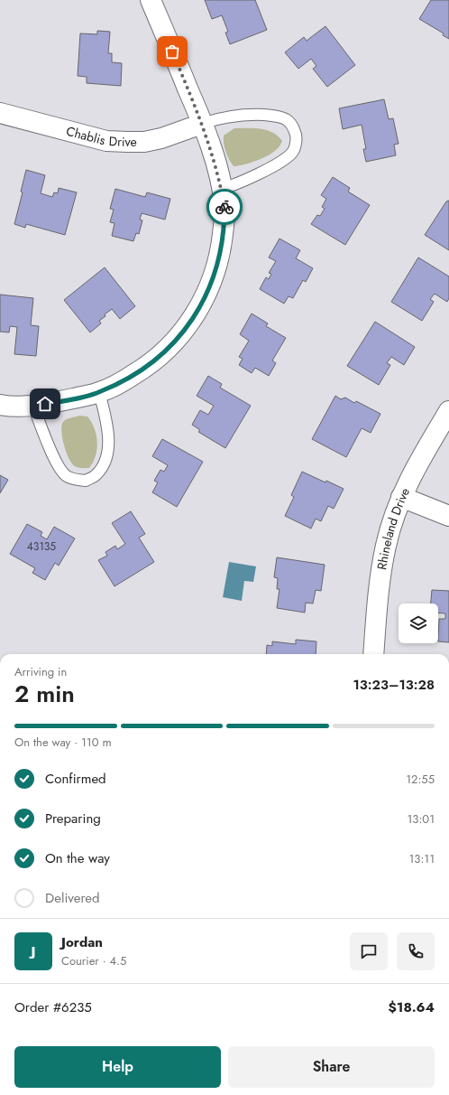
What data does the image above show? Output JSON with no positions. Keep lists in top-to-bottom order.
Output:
{
  "streets": {
    "street": ["Chablis Drive", "Rhineland Drive"]
  },
  "house_numbers": ["43135"],
  "page": {
    "heading": ["2 min", "Arriving in", "13:23–13:28"],
    "panel": [
      "Jordan",
      "Courier · 4.5",
      "Order #6235",
      "$18.64"
    ],
    "bar": "On the way · 110 m",
    "list": [
      ["Confirmed", "12:55"],
      ["Preparing", "13:01"],
      ["On the way", "13:11"],
      "Delivered"
    ],
    "round": "J",
    "buttons": ["Help", "Share"]
  }
}
